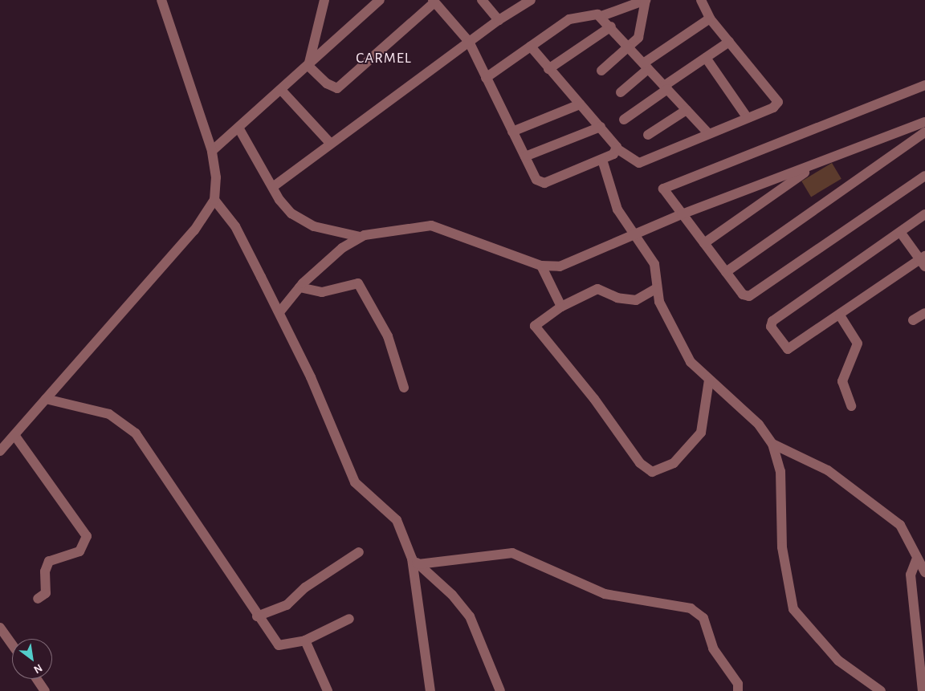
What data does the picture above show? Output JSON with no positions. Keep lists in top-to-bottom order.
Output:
{
  "districts": ["CARMEL"],
  "north": "bottom right"
}
